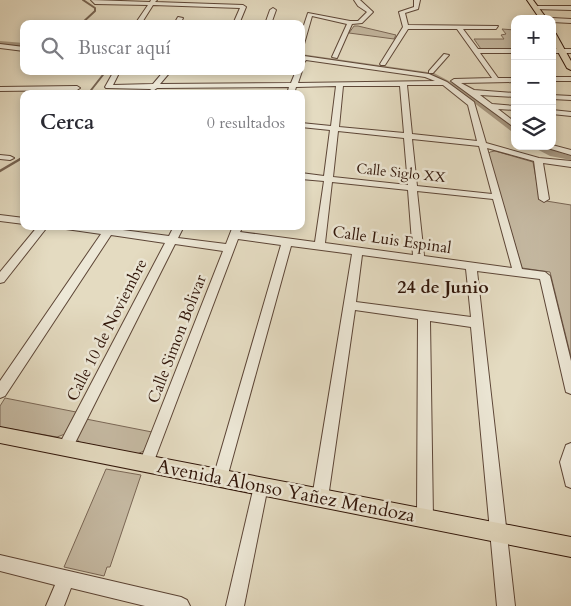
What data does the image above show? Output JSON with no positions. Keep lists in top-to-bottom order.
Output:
{
  "streets": {
    "main road": ["Avenida Alonso Yañez Mendoza"],
    "street": [
      "Calle Siglo XX",
      "Calle Luis Espinal",
      "Calle 10 de Noviembre",
      "Calle Simon Bolivar"
    ]
  },
  "crossings": [
    ["Calle Luis Espinal", "Calle Simon Bolivar"],
    ["Calle 10 de Noviembre", "Avenida Alonso Yañez Mendoza"],
    ["Calle Simon Bolivar", "Avenida Alonso Yañez Mendoza"]
  ],
  "districts": ["24 de Junio"],
  "page": {
    "map_buttons": ["+", "−"],
    "search": "Buscar aquí",
    "heading": ["Cerca", "0 resultados"]
  }
}
